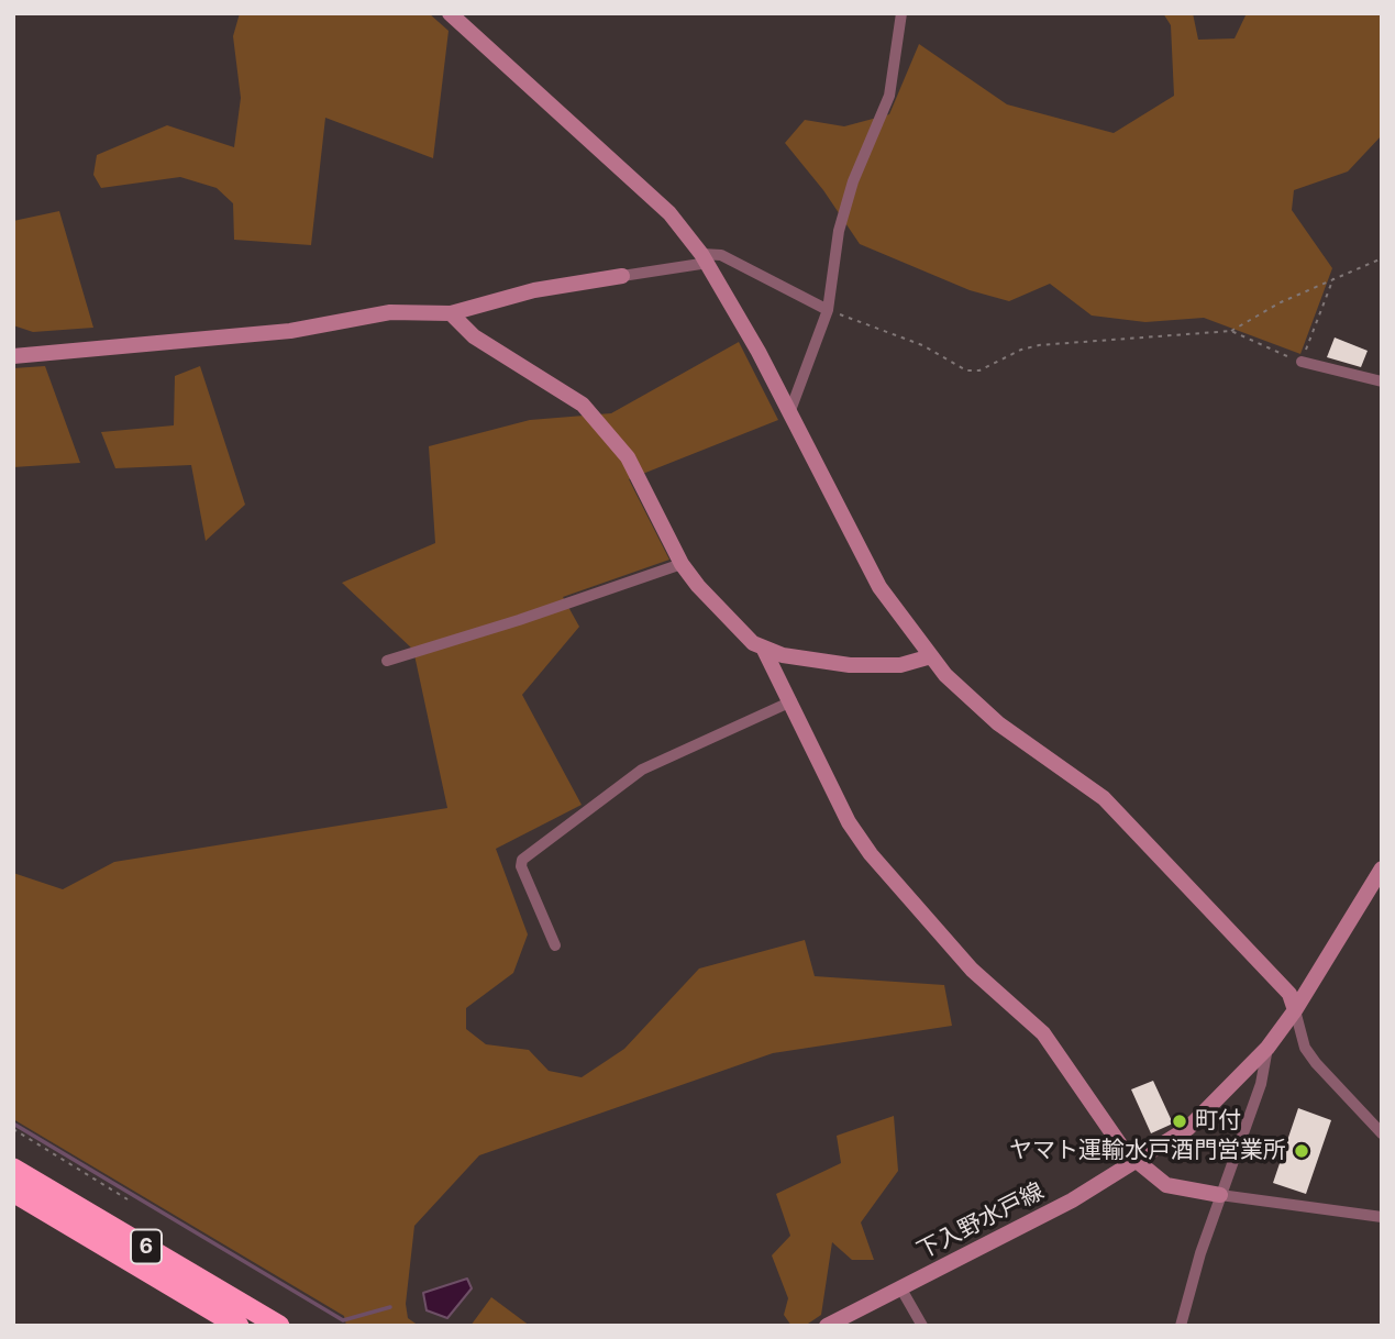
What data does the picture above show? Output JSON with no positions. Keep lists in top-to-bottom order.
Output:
{
  "streets": {
    "highway": ["6"],
    "street": ["下入野水戸線"]
  },
  "places": ["町付", "ヤマト運輸水戸酒門営業所"]
}
